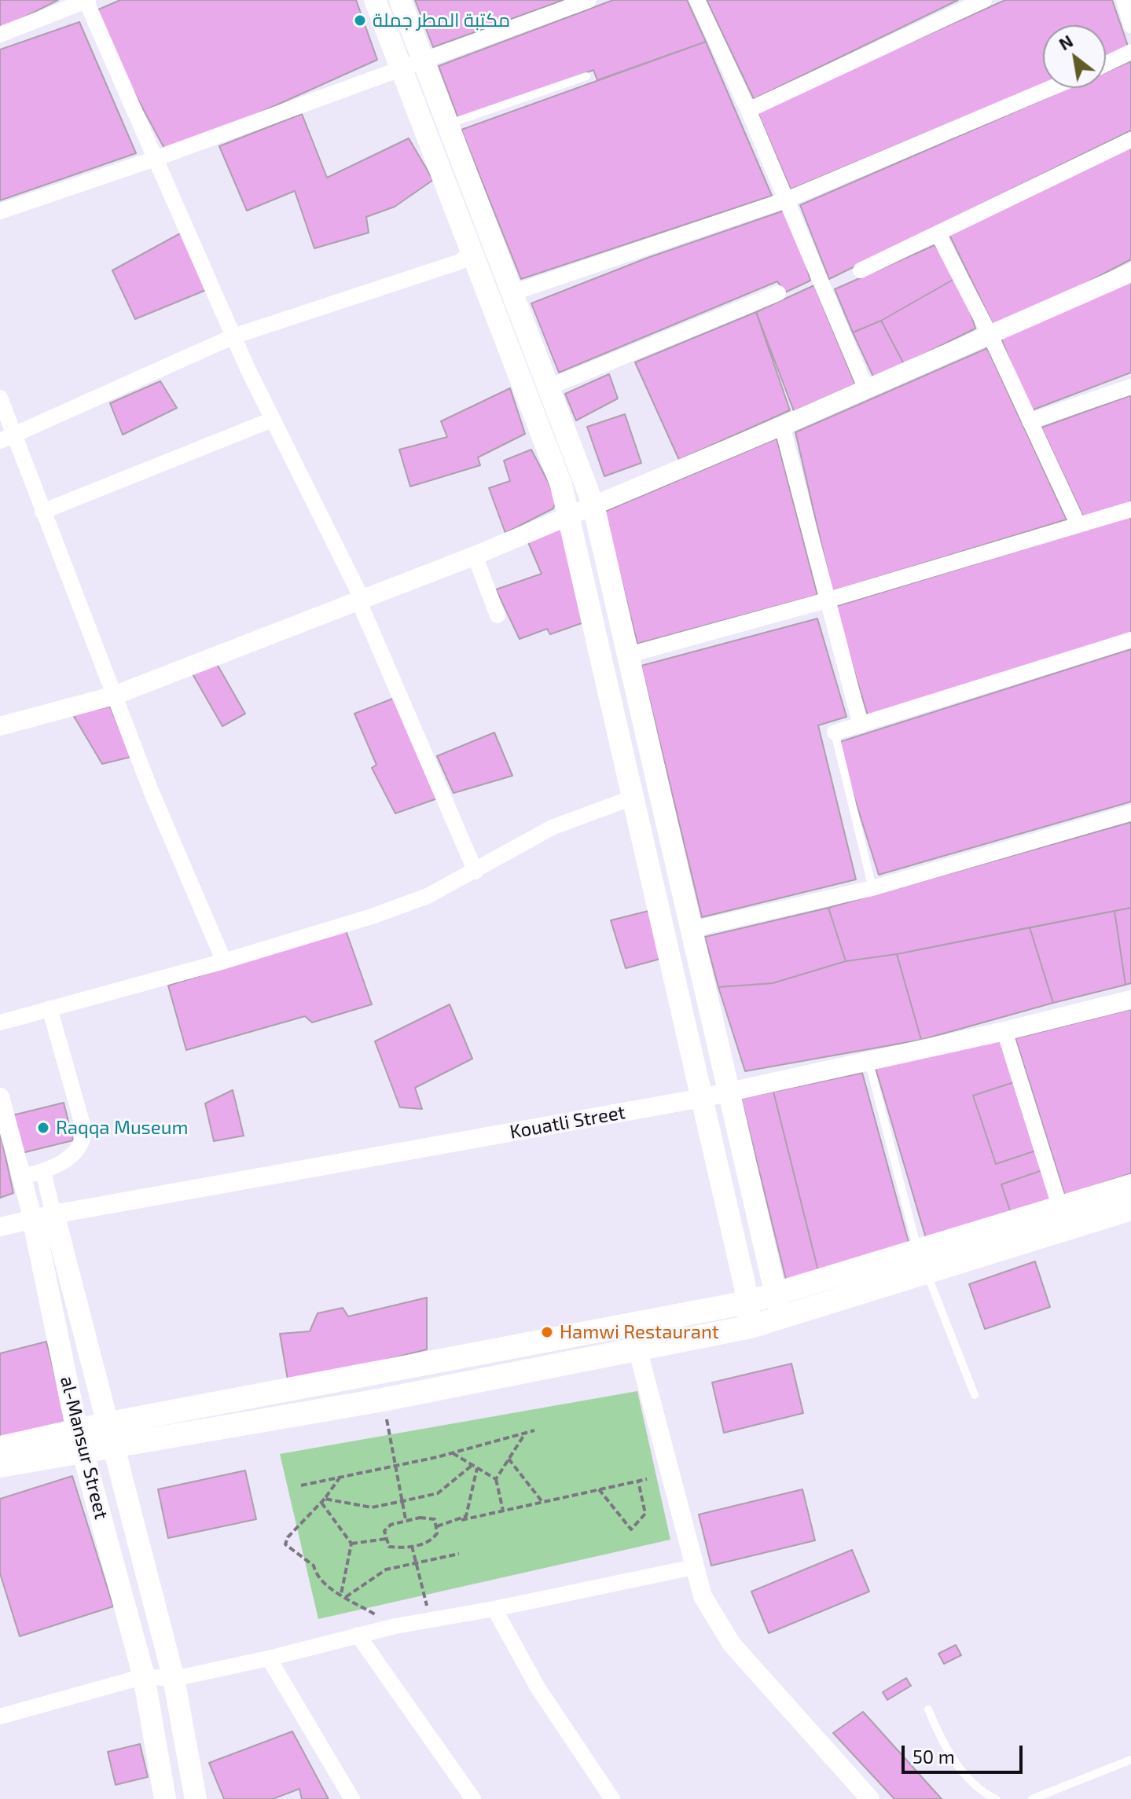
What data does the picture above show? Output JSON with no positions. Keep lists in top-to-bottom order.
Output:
{
  "streets": {
    "main road": ["al-Mansur Street"],
    "street": ["Kouatli Street"]
  },
  "crossings": [
    ["Kouatli Street", "al-Mansur Street"]
  ],
  "places": ["مكتبة المطر جملة", "Raqqa Museum", "Hamwi Restaurant"],
  "scale_bar": "50 m",
  "north": "top left"
}
